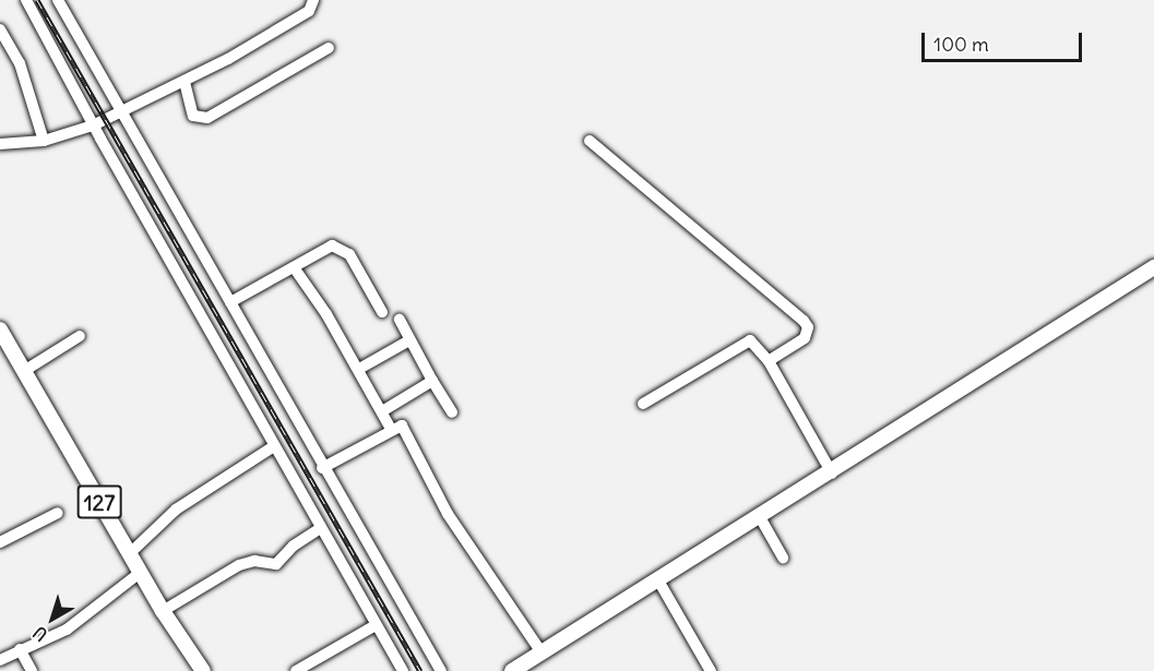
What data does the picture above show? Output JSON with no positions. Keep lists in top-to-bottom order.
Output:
{
  "streets": {
    "main road": ["127"]
  },
  "scale_bar": "100 m",
  "north": "bottom left"
}
